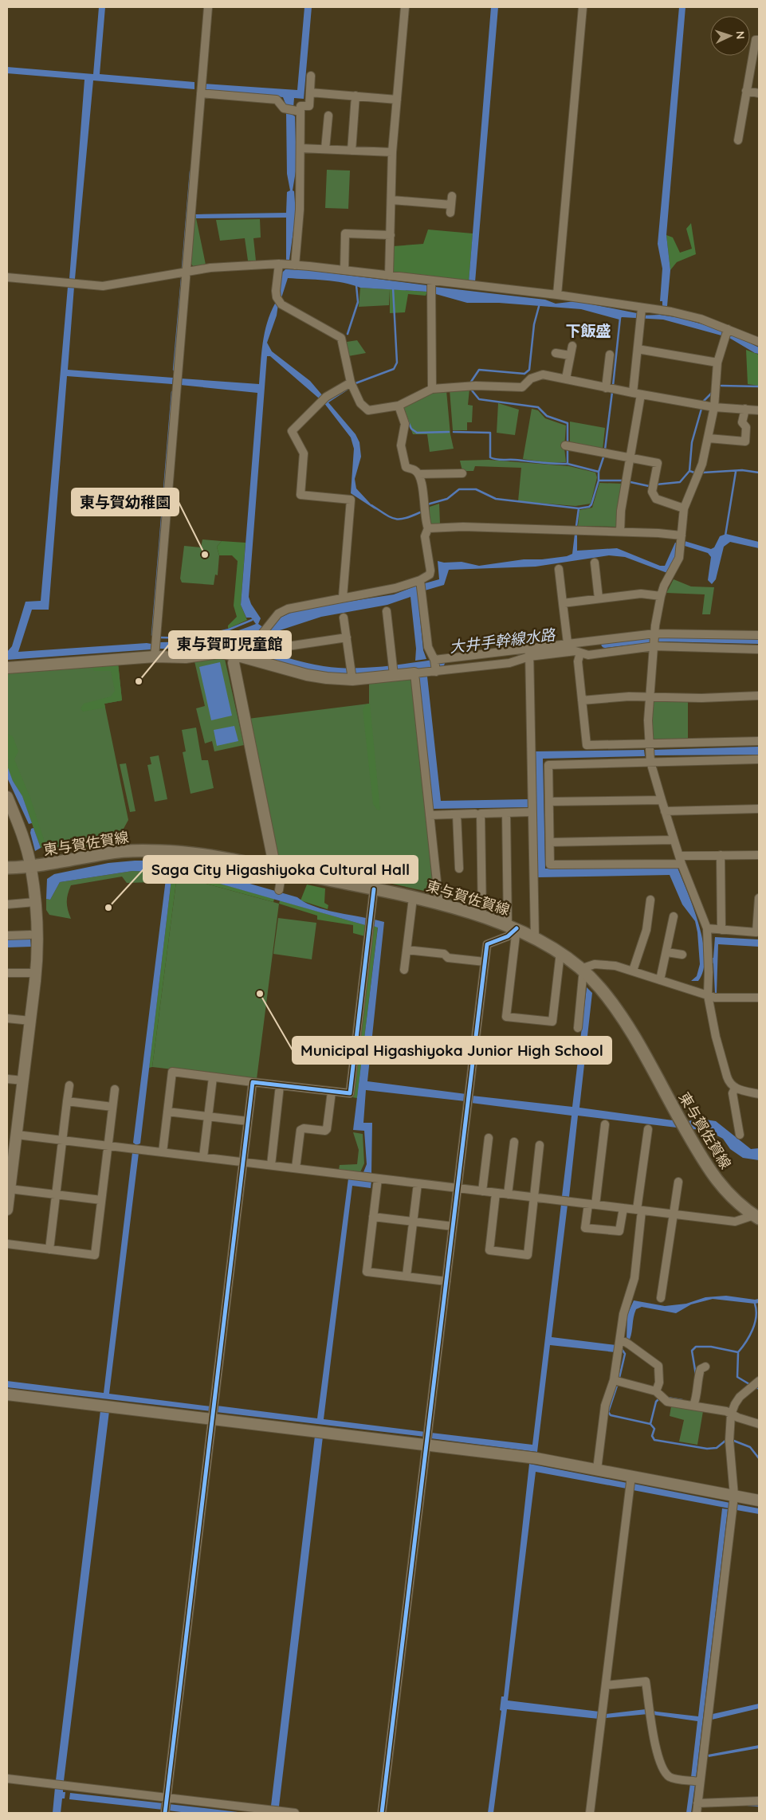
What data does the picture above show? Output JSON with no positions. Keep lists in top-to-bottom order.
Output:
{
  "streets": {
    "main road": ["東与賀佐賀線"]
  },
  "districts": ["下飯盛"],
  "water": ["大井手幹線水路"],
  "places": [
    "東与賀幼稚園",
    "東与賀町児童館",
    "Saga City Higashiyoka Cultural Hall",
    "Municipal Higashiyoka Junior High School"
  ],
  "north": "right"
}
